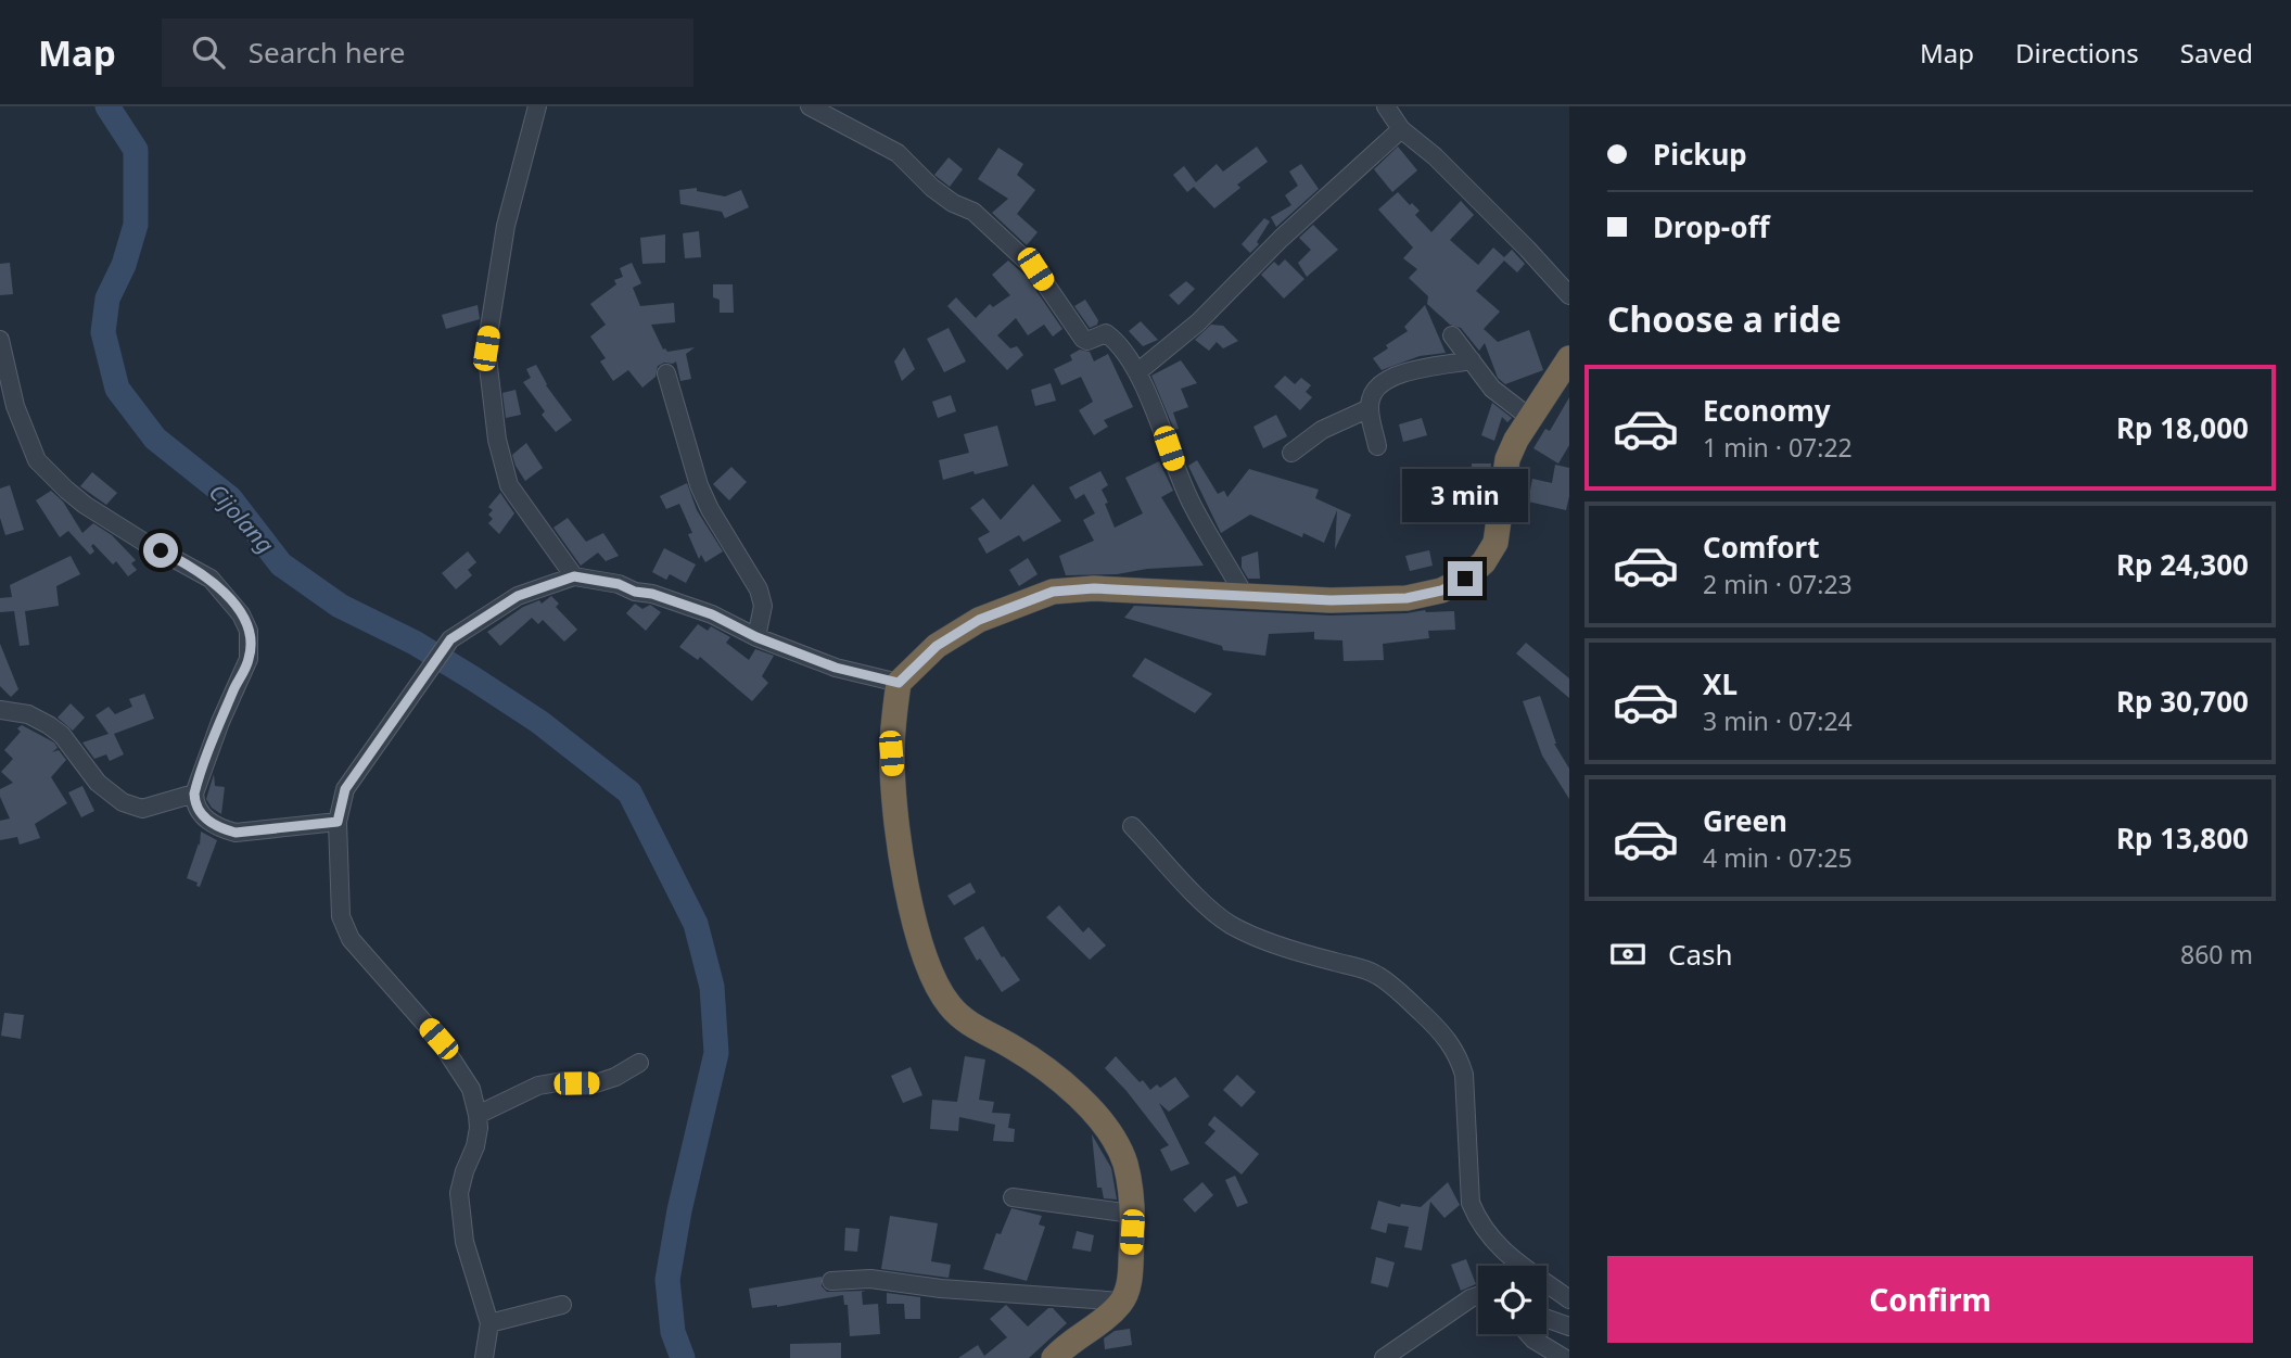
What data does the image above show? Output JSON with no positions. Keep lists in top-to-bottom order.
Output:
{
  "water": ["Cijolang"],
  "page": {
    "header": "Map",
    "search": "Search here",
    "nav": ["Map", "Directions", "Saved"],
    "banner": ["Pickup", "Drop-off"],
    "heading": "Choose a ride",
    "list": [
      {
        "name": "Economy",
        "note": "1 min · 07:22",
        "value": "Rp 18,000"
      },
      {
        "name": "Comfort",
        "note": "2 min · 07:23",
        "value": "Rp 24,300"
      },
      {
        "name": "XL",
        "note": "3 min · 07:24",
        "value": "Rp 30,700"
      },
      {
        "name": "Green",
        "note": "4 min · 07:25",
        "value": "Rp 13,800"
      }
    ],
    "bubble": "3 min",
    "pay": ["Cash", "860 m"],
    "buttons": "Confirm"
  }
}
